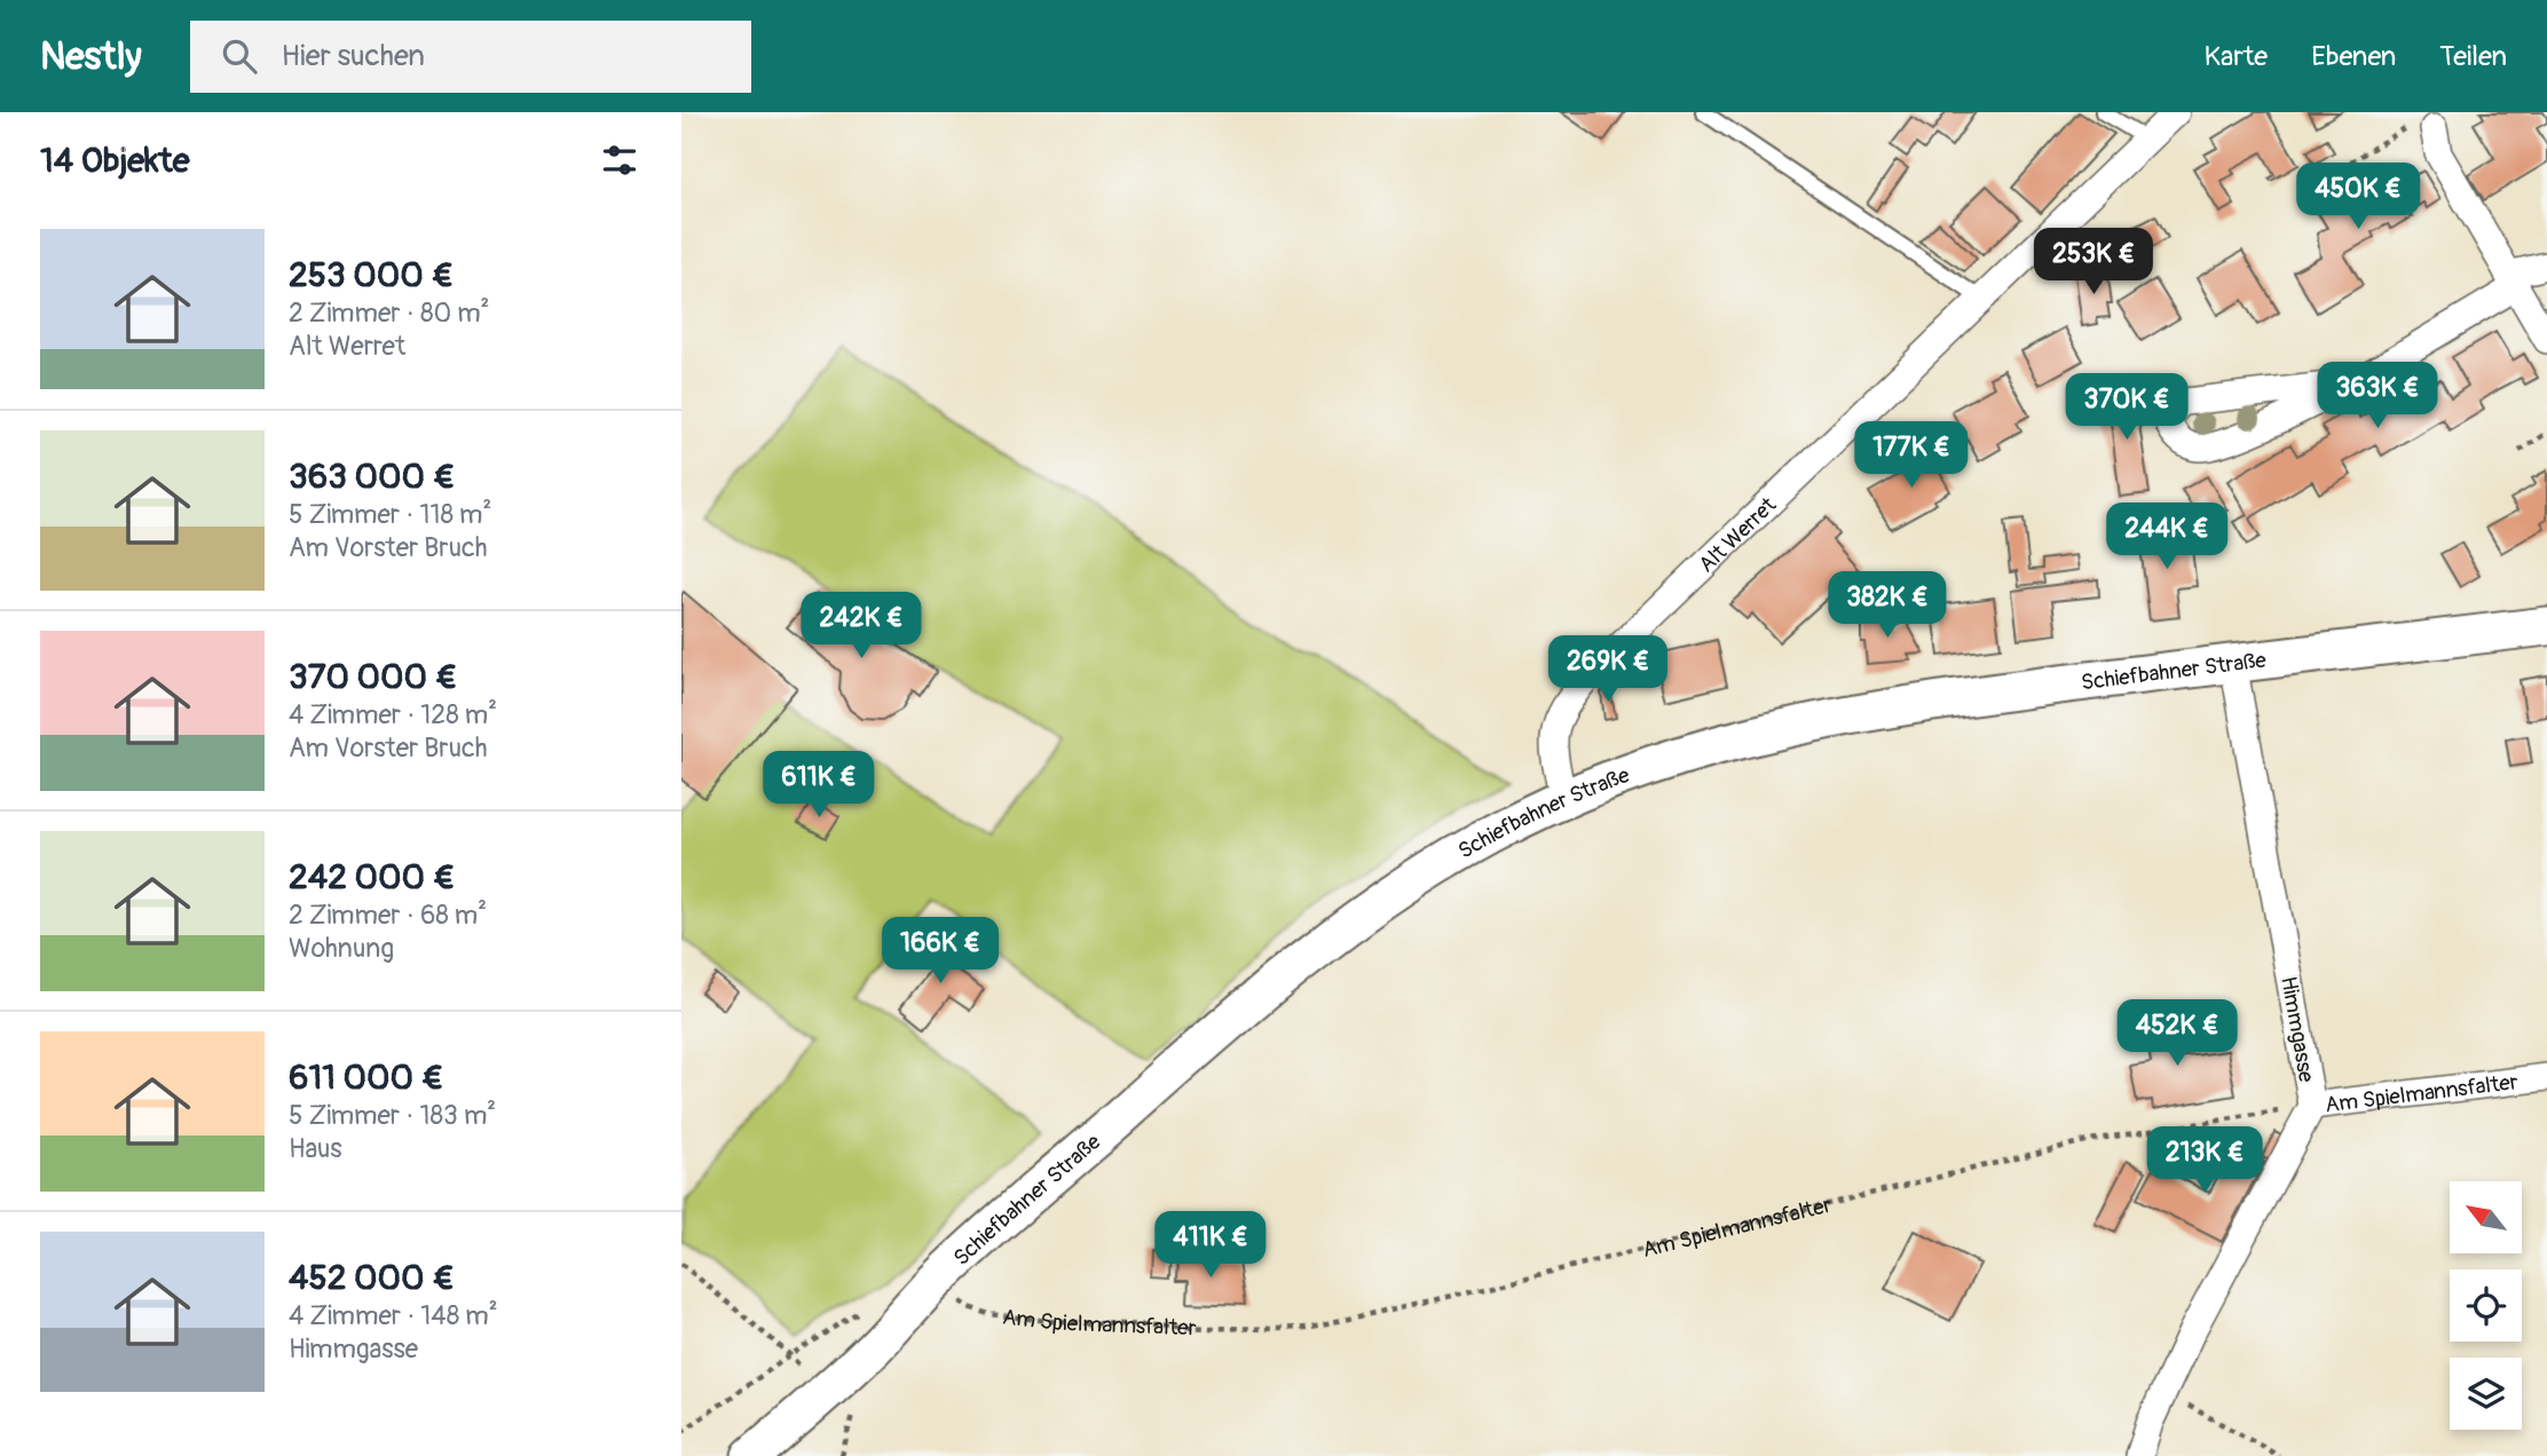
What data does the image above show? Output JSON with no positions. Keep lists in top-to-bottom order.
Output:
{
  "streets": {
    "street": [
      "Alt Werret",
      "Schiefbahner Straße",
      "Himmgasse",
      "Am Spielmannsfalter"
    ]
  },
  "crossings": [
    ["Alt Werret", "Schiefbahner Straße"],
    ["Schiefbahner Straße", "Himmgasse"],
    ["Schiefbahner Straße", "Am Spielmannsfalter"],
    ["Himmgasse", "Am Spielmannsfalter"]
  ],
  "north": "top left",
  "page": {
    "header": "Nestly",
    "search": "Hier suchen",
    "nav": ["Karte", "Ebenen", "Teilen"],
    "heading": "14 Objekte",
    "price": [
      "450K €",
      "253K €",
      "363K €",
      "370K €",
      "177K €",
      "244K €",
      "382K €",
      "242K €",
      "269K €",
      "611K €",
      "166K €",
      "452K €",
      "213K €",
      "411K €"
    ],
    "list": [
      {
        "name": "253 000 €",
        "note": "2 Zimmer · 80 m² · Alt Werret"
      },
      {
        "name": "363 000 €",
        "note": "5 Zimmer · 118 m² · Am Vorster Bruch"
      },
      {
        "name": "370 000 €",
        "note": "4 Zimmer · 128 m² · Am Vorster Bruch"
      },
      {
        "name": "242 000 €",
        "note": "2 Zimmer · 68 m² · Wohnung"
      },
      {
        "name": "611 000 €",
        "note": "5 Zimmer · 183 m² · Haus"
      },
      {
        "name": "452 000 €",
        "note": "4 Zimmer · 148 m² · Himmgasse"
      }
    ]
  }
}
